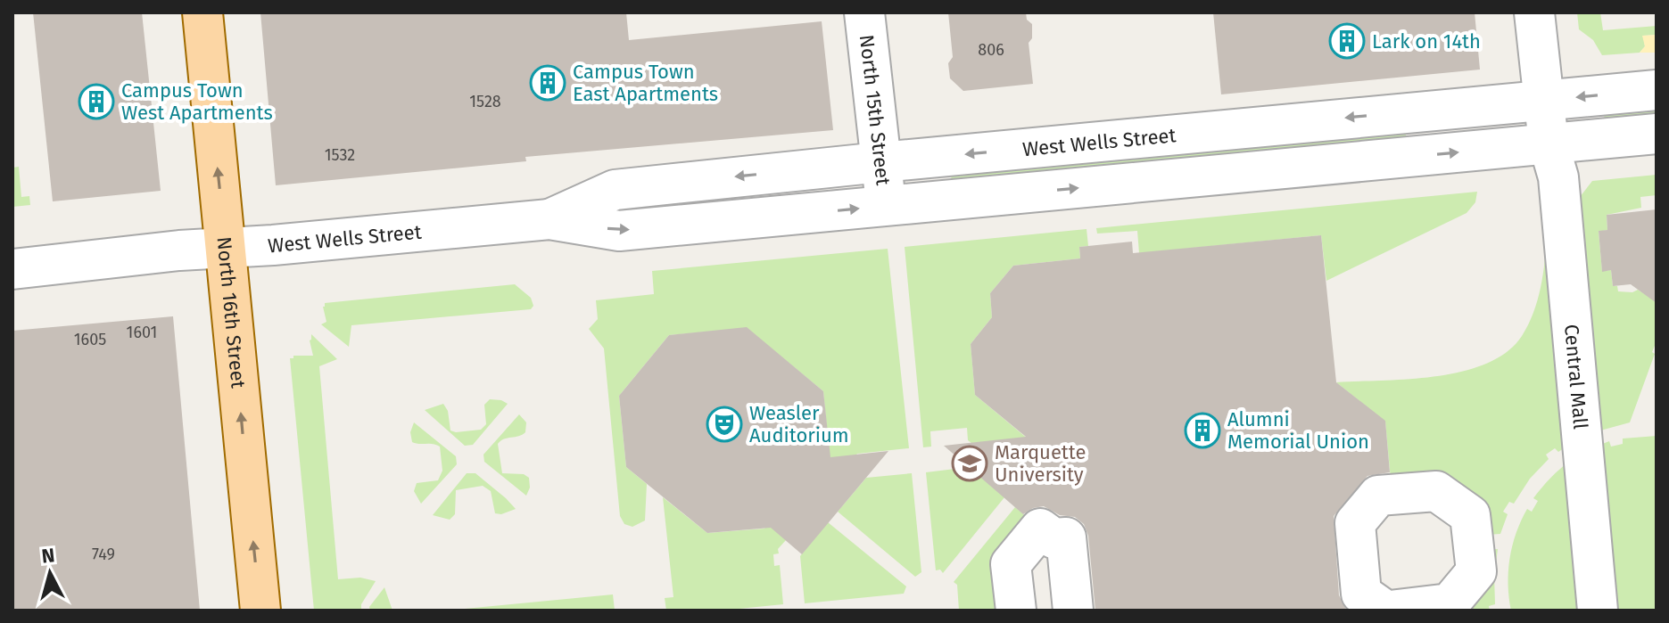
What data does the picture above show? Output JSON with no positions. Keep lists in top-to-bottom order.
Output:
{
  "streets": {
    "main road": ["North 16th Street"],
    "street": ["North 15th Street", "West Wells Street", "Central Mall"]
  },
  "crossings": [
    ["North 15th Street", "West Wells Street"],
    ["West Wells Street", "North 16th Street"],
    ["West Wells Street", "Central Mall"]
  ],
  "one_way": ["North 16th Street"],
  "places": {
    "building": [
      "Lark on 14th",
      "Campus Town East Apartments",
      "Campus Town West Apartments",
      "Alumni Memorial Union"
    ],
    "theatre": ["Weasler Auditorium"],
    "school or university": ["Marquette University"]
  },
  "house_numbers": [
    "806",
    "1528",
    "1532",
    "1601",
    "1605",
    "749"
  ],
  "north": "top"
}
